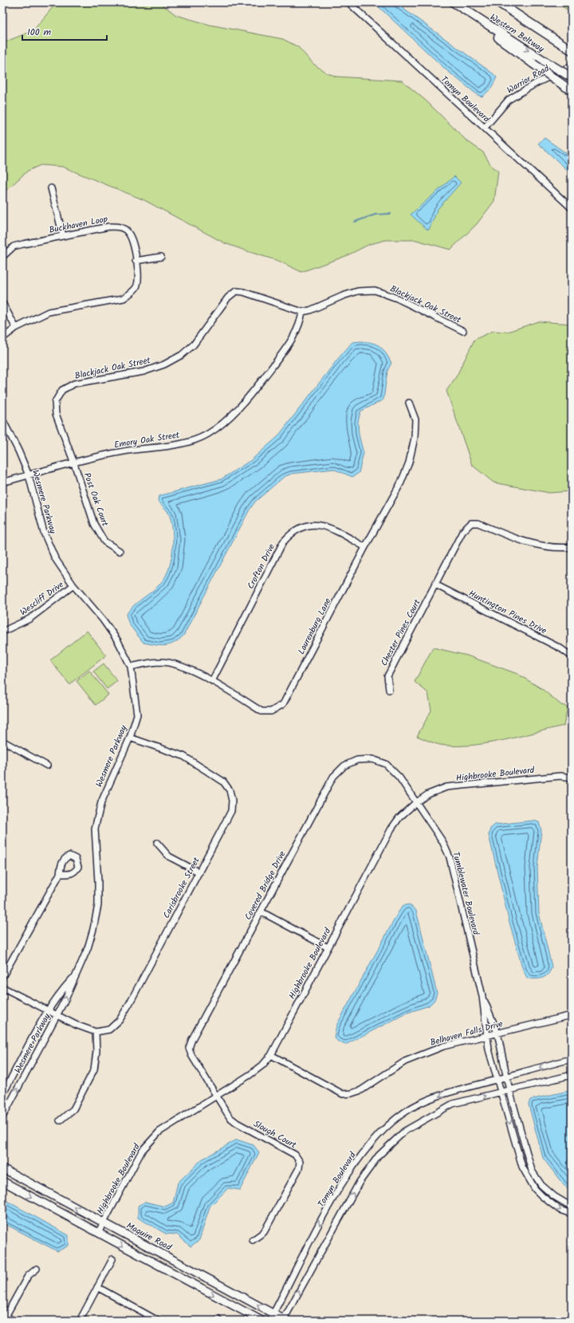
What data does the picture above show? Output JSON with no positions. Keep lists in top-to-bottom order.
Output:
{
  "streets": {
    "highway": ["Western Beltway"],
    "main road": ["Maguire Road"],
    "street": [
      "Warrior Road",
      "Tomyn Boulevard",
      "Buckhaven Loop",
      "Blackjack Oak Street",
      "Emory Oak Street",
      "Post Oak Court",
      "Wesmere Parkway",
      "Crofton Drive",
      "Wescliff Drive",
      "Huntington Pines Drive",
      "Laurenburg Lane",
      "Chester Pines Court",
      "Highbrooke Boulevard",
      "Covered Bridge Drive",
      "Carisbrooke Street",
      "Tumblewater Boulevard",
      "Belhaven Falls Drive",
      "Slough Court"
    ]
  },
  "crossings": [
    ["Warrior Road", "Tomyn Boulevard"],
    ["Tomyn Boulevard", "Tumblewater Boulevard"],
    ["Tomyn Boulevard", "Maguire Road"],
    ["Blackjack Oak Street", "Emory Oak Street"],
    ["Blackjack Oak Street", "Post Oak Court"],
    ["Emory Oak Street", "Post Oak Court"],
    ["Emory Oak Street", "Wesmere Parkway"],
    ["Wesmere Parkway", "Wescliff Drive"],
    ["Wesmere Parkway", "Laurenburg Lane"],
    ["Wesmere Parkway", "Carisbrooke Street"],
    ["Crofton Drive", "Laurenburg Lane"],
    ["Huntington Pines Drive", "Chester Pines Court"],
    ["Highbrooke Boulevard", "Covered Bridge Drive"],
    ["Highbrooke Boulevard", "Tumblewater Boulevard"],
    ["Highbrooke Boulevard", "Belhaven Falls Drive"],
    ["Highbrooke Boulevard", "Slough Court"],
    ["Highbrooke Boulevard", "Maguire Road"],
    ["Covered Bridge Drive", "Tumblewater Boulevard"],
    ["Covered Bridge Drive", "Slough Court"],
    ["Tumblewater Boulevard", "Belhaven Falls Drive"]
  ],
  "scale_bar": "100 m"
}
